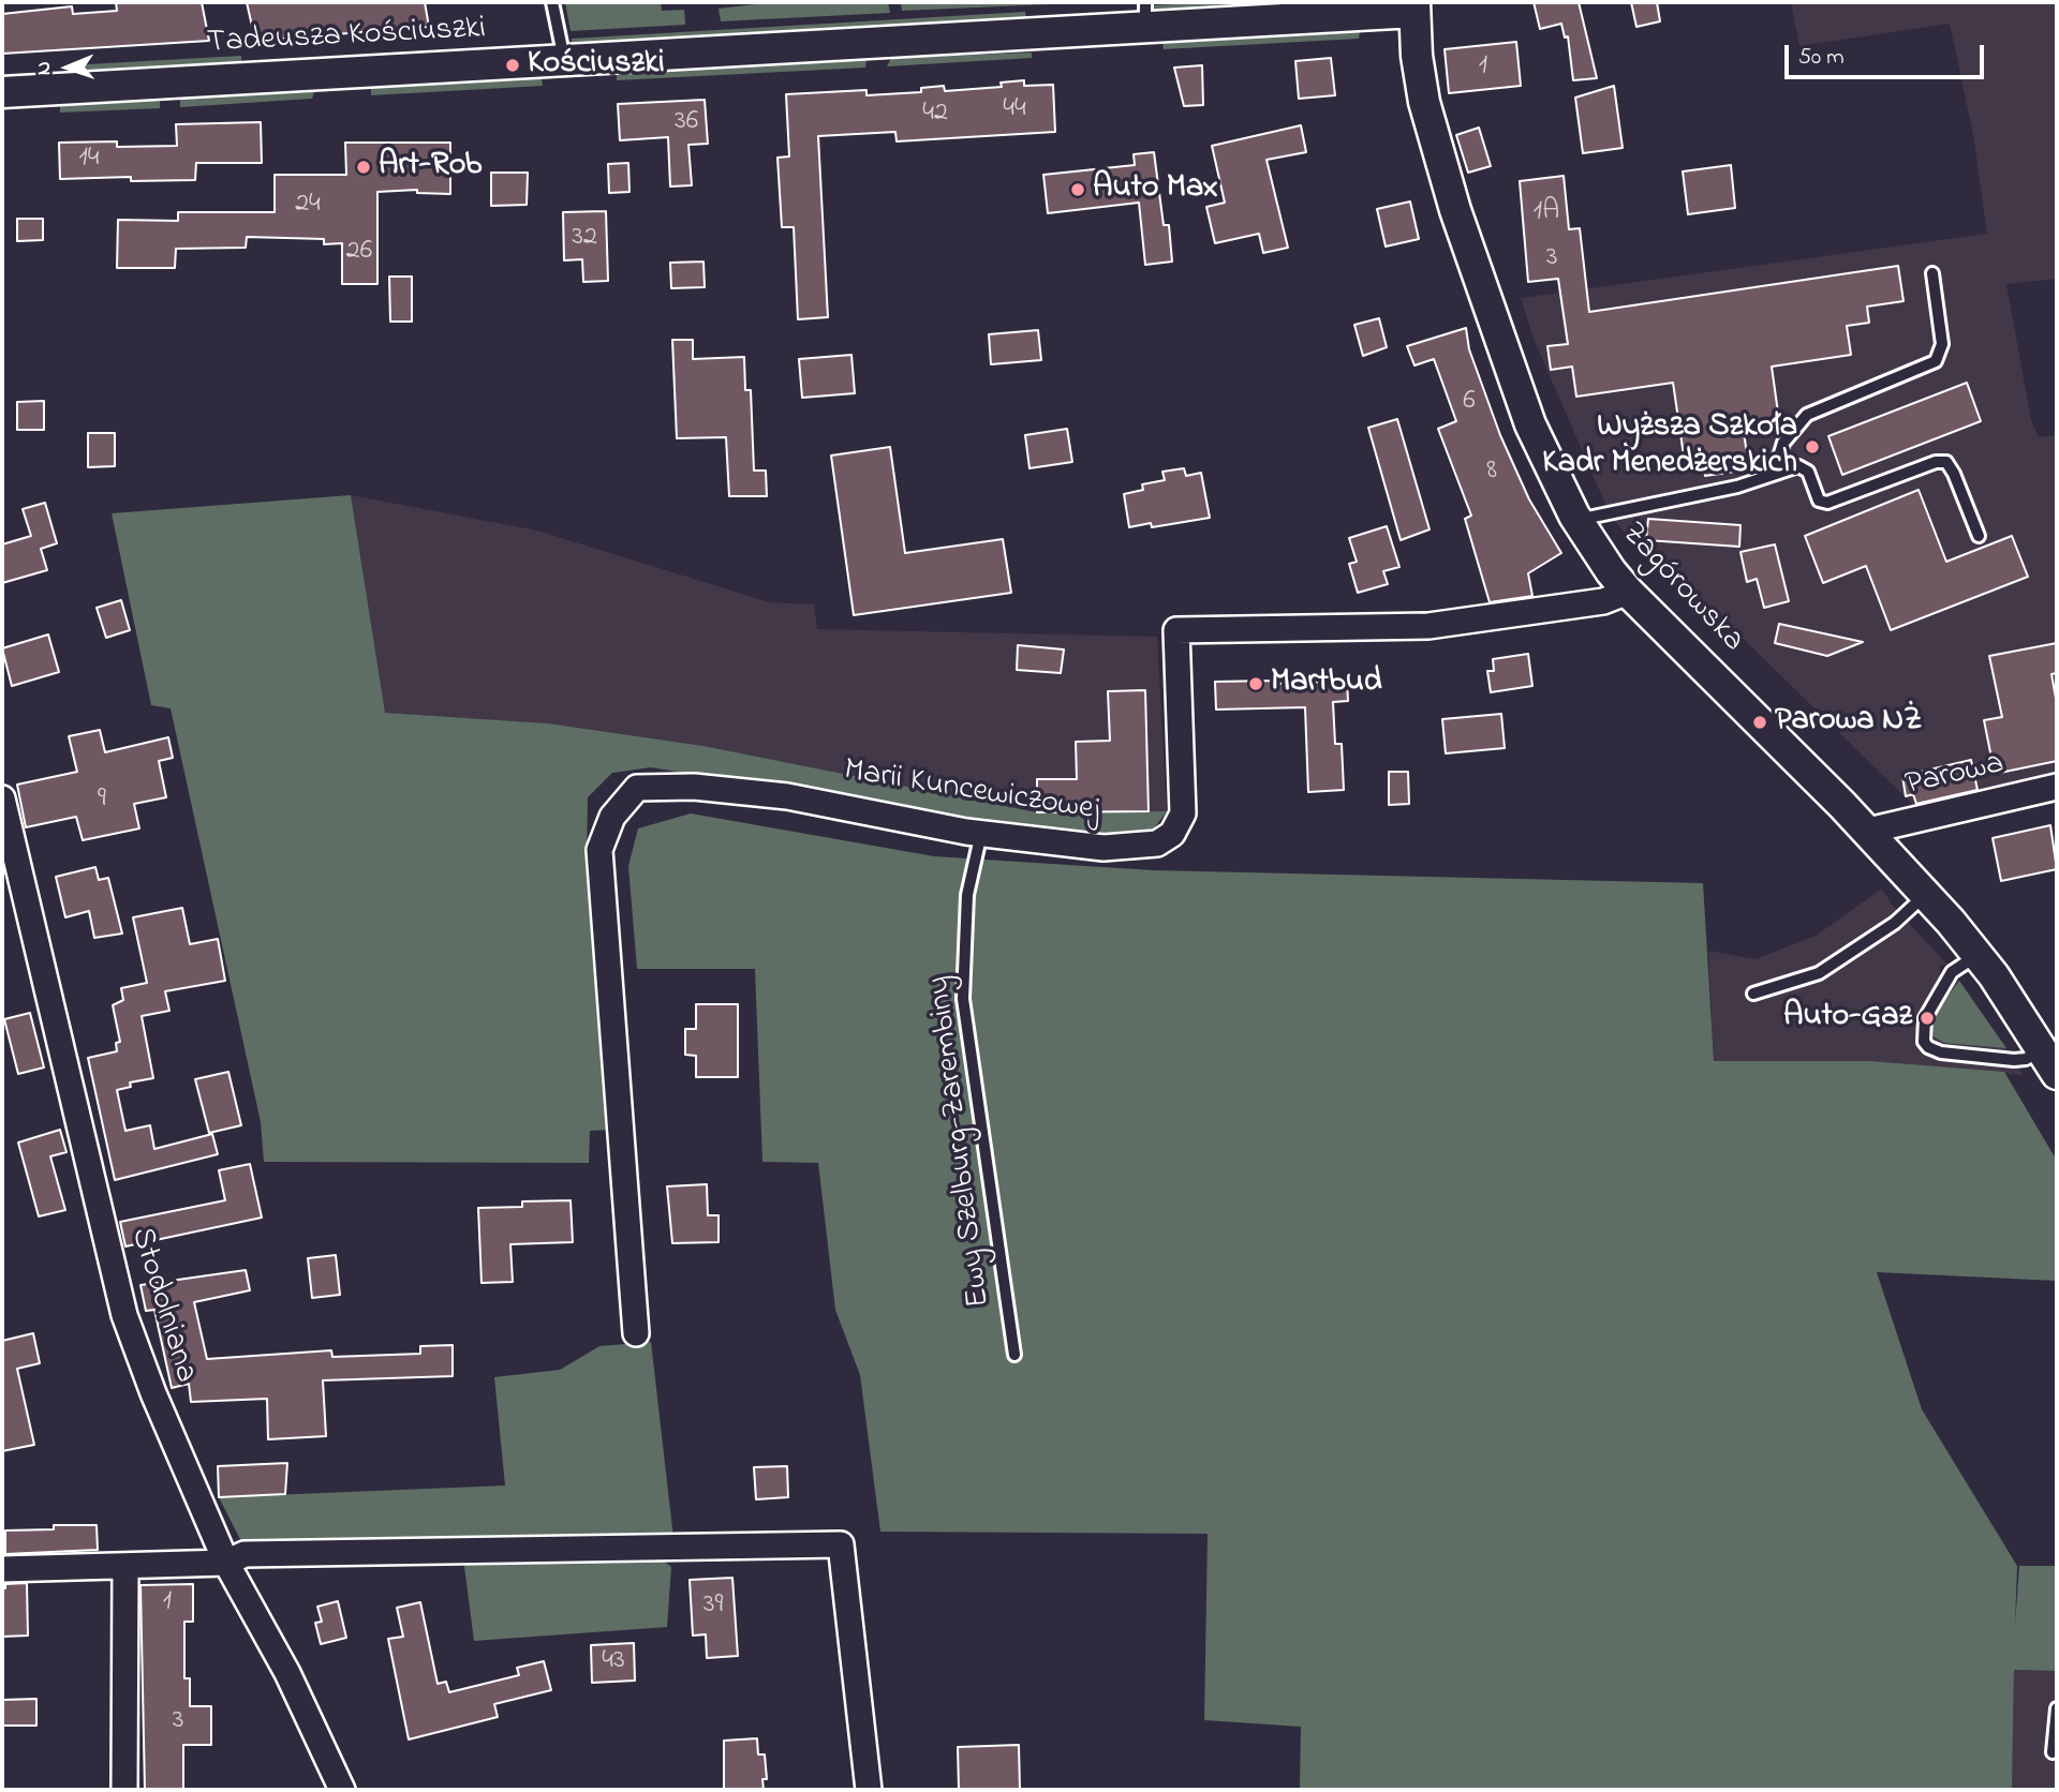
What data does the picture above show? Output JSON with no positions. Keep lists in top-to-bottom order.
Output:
{
  "streets": {
    "street": [
      "Tadeusza Kościuszki",
      "Zagórowska",
      "Parowa",
      "Marii Kuncewiczowej",
      "Stodolniana"
    ],
    "lane": ["Ewy Szelburg-Zarembiny"]
  },
  "crossings": [
    ["Tadeusza Kościuszki", "Zagórowska"],
    ["Zagórowska", "Parowa"],
    ["Zagórowska", "Marii Kuncewiczowej"],
    ["Marii Kuncewiczowej", "Ewy Szelburg-Zarembiny"]
  ],
  "places": [
    "Kościuszki",
    "Art-Rob",
    "Auto Max",
    "Wyższa Szkoła Kadr Menedżerskich",
    "Martbud",
    "Parowa NŻ",
    "Auto-Gaz"
  ],
  "house_numbers": [
    "1",
    "44",
    "42",
    "36",
    "14",
    "24",
    "1A",
    "32",
    "26",
    "3",
    "6",
    "8",
    "9",
    "1",
    "39",
    "43",
    "3"
  ],
  "scale_bar": "50 m",
  "north": "left"
}
